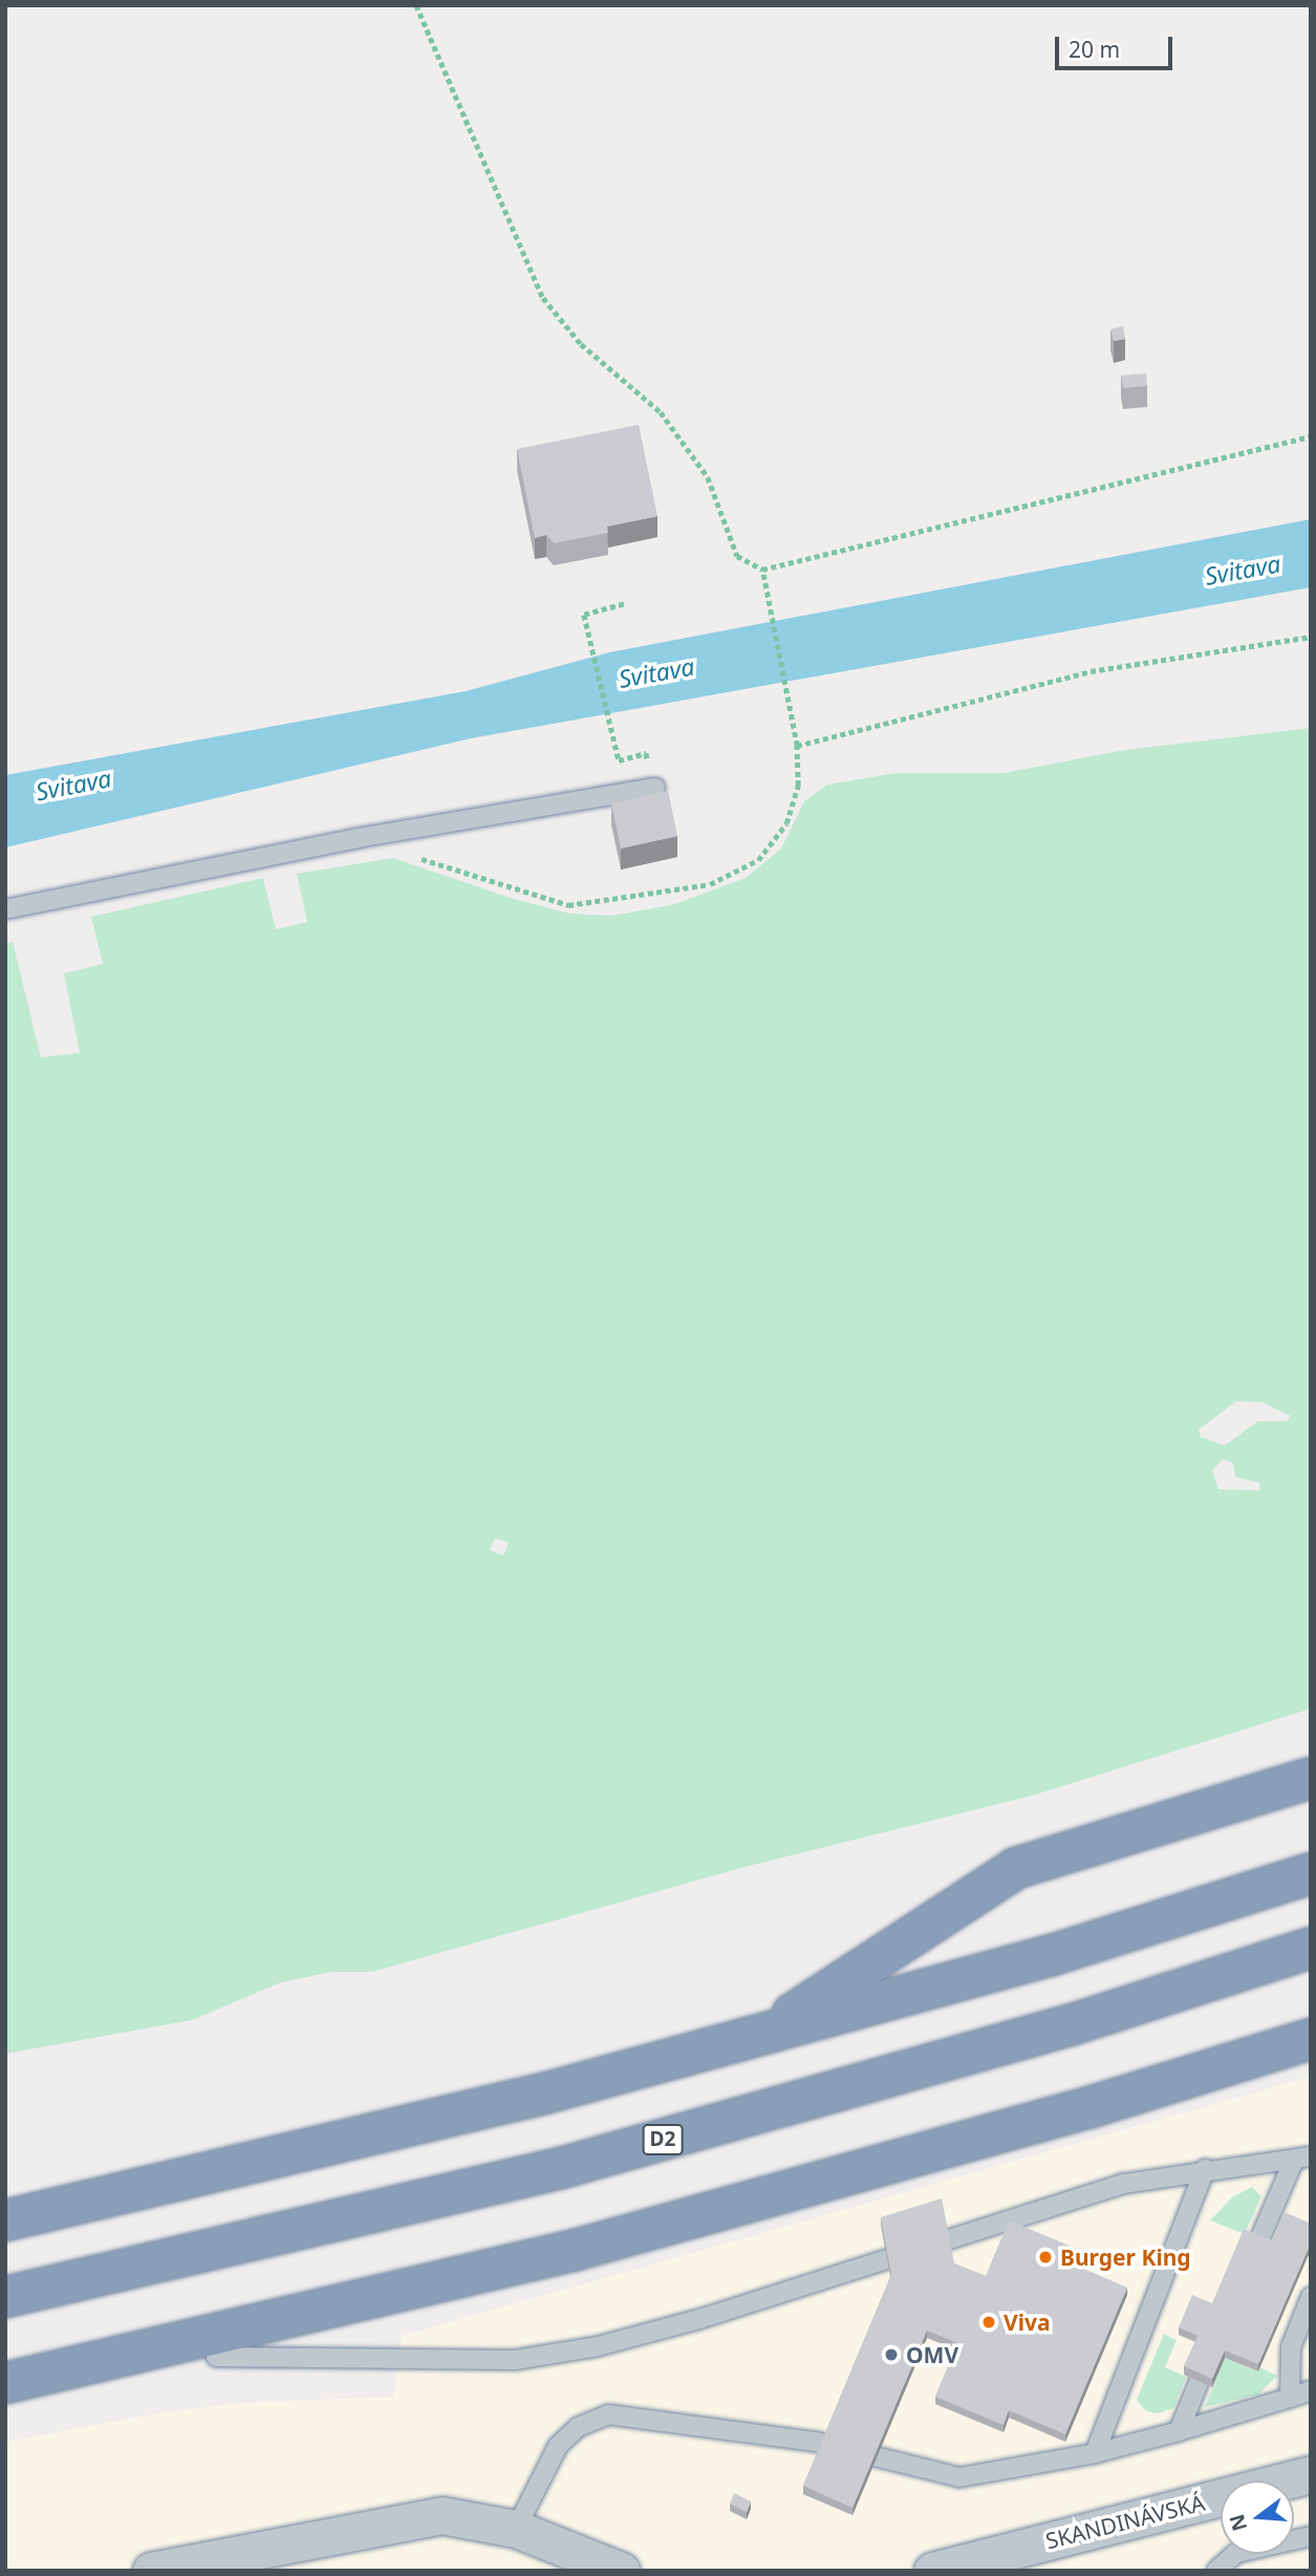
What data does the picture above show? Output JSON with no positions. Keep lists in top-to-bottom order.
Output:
{
  "streets": {
    "highway": ["D2"],
    "street": ["SKANDINÁVSKÁ"]
  },
  "water": ["Svitava"],
  "places": ["Burger King", "Viva", "OMV"],
  "scale_bar": "20 m",
  "north": "left"
}
